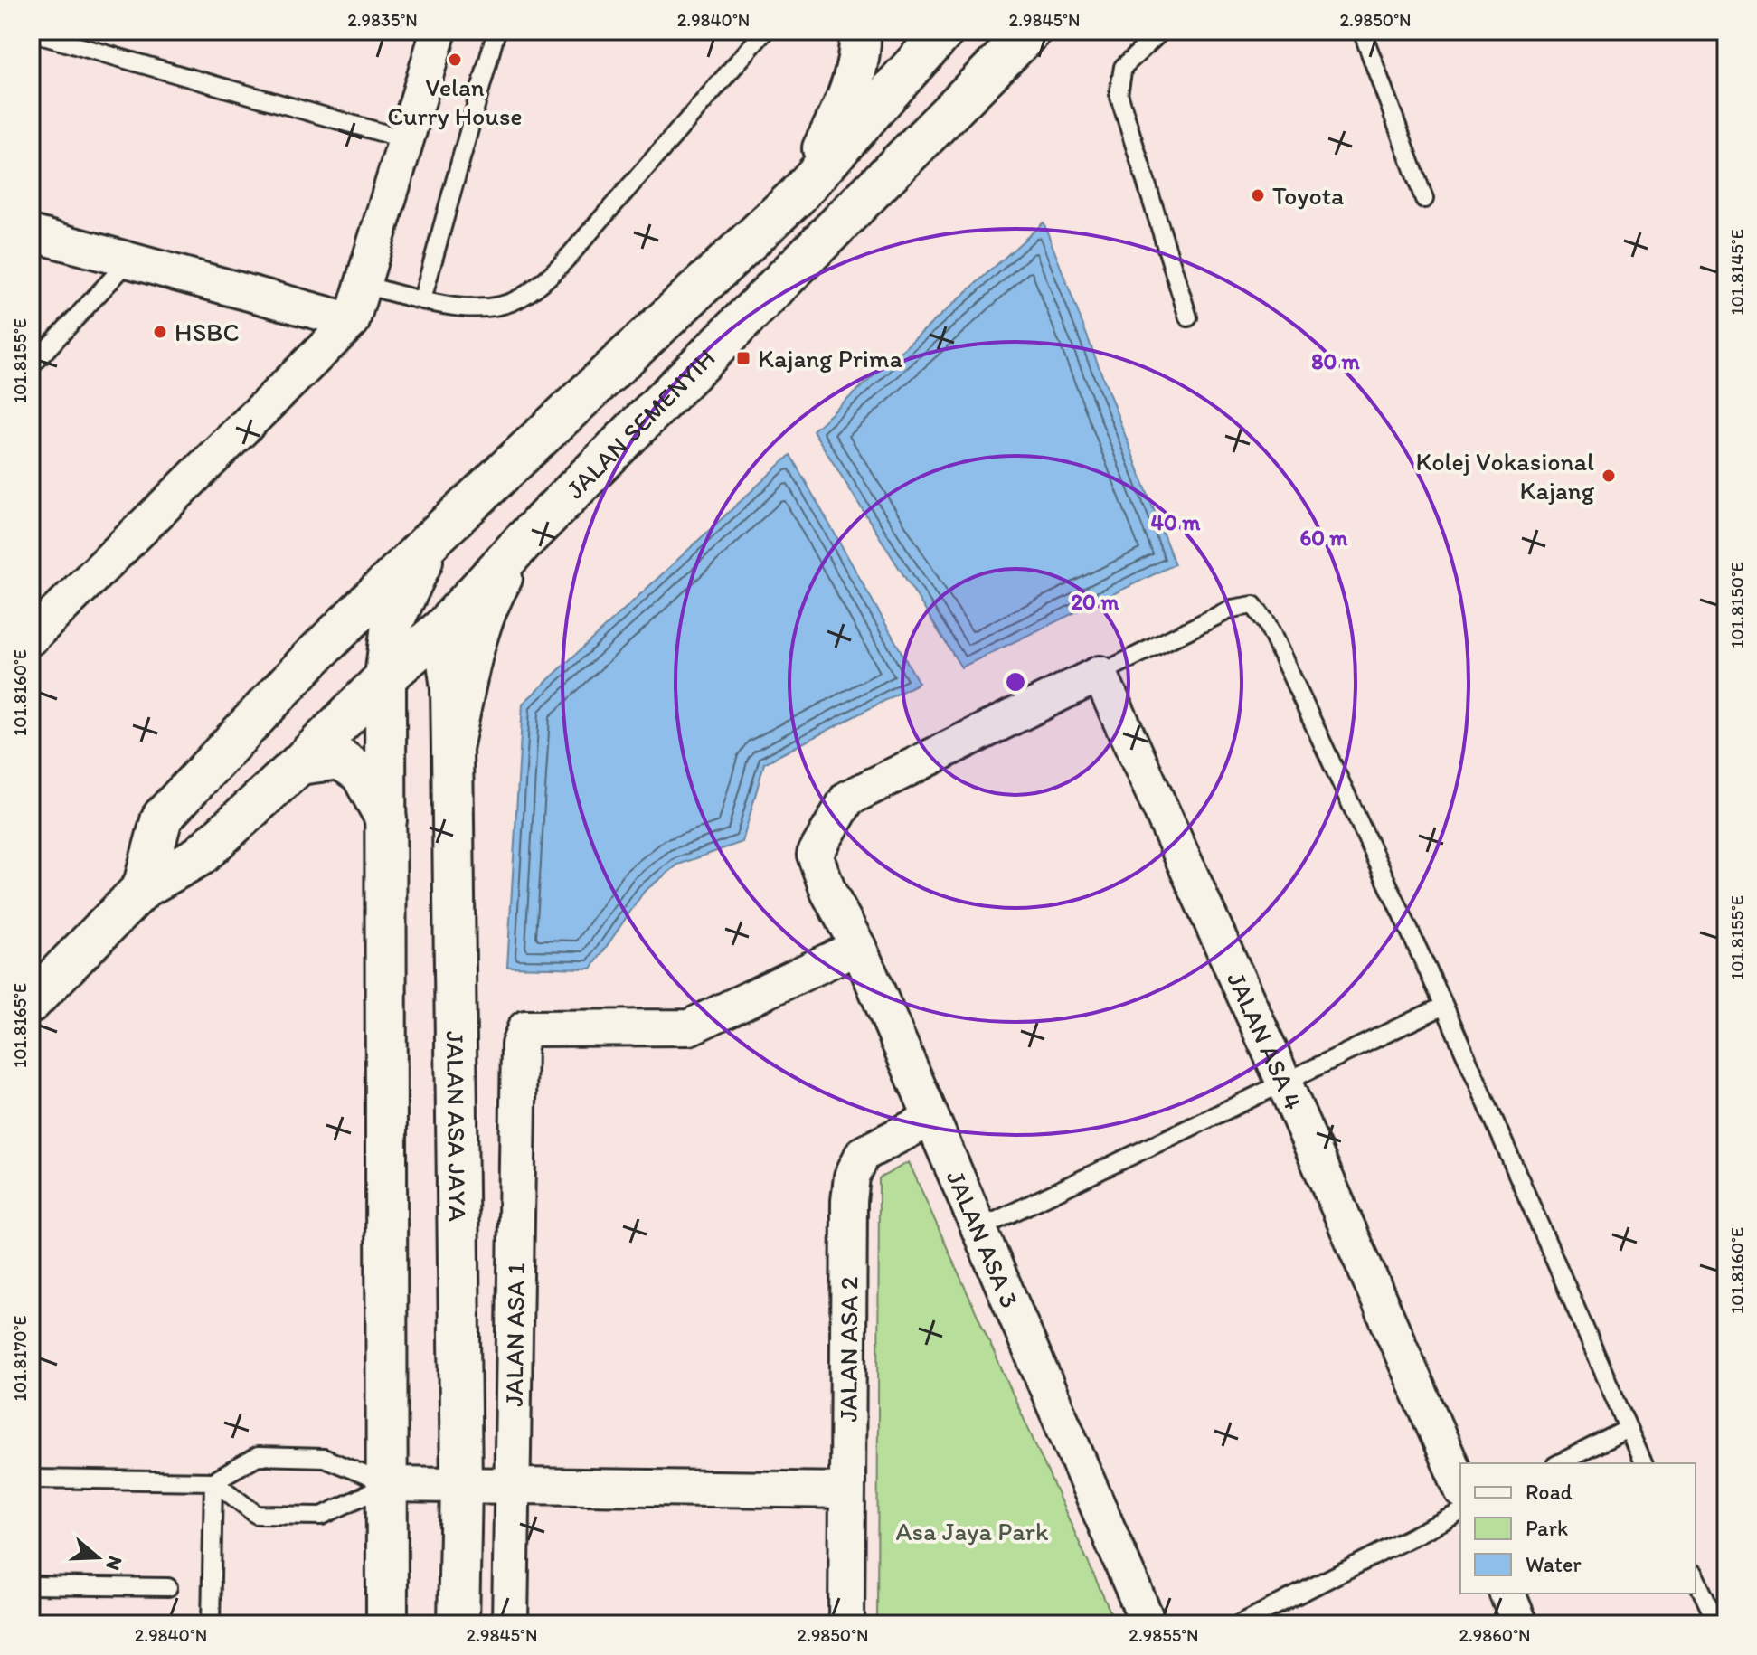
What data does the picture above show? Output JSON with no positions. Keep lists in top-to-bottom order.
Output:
{
  "streets": {
    "main road": ["JALAN SEMENYIH", "JALAN ASA JAYA"],
    "street": [
      "JALAN ASA 4",
      "JALAN ASA 3",
      "JALAN ASA 1",
      "JALAN ASA 2"
    ]
  },
  "crossings": [
    ["JALAN SEMENYIH", "JALAN ASA JAYA"],
    ["JALAN ASA 4", "JALAN ASA 3"],
    ["JALAN ASA 3", "JALAN ASA 1"],
    ["JALAN ASA 3", "JALAN ASA 2"]
  ],
  "parks": ["Asa Jaya Park"],
  "places": {
    "other": [
      "Velan Curry House",
      "Toyota",
      "HSBC",
      "Kolej Vokasional Kajang"
    ],
    "transit": ["Kajang Prima"]
  },
  "legend": ["Road", "Park", "Water"],
  "north": "right",
  "coordinates": [
    "2.9835°N",
    "2.9840°N",
    "2.9845°N",
    "2.9850°N",
    "101.8145°E",
    "101.8155°E",
    "101.8150°E",
    "101.8160°E",
    "101.8165°E",
    "101.8170°E",
    "2.9855°N",
    "2.9860°N"
  ],
  "rings": [
    "80 m",
    "40 m",
    "60 m",
    "20 m"
  ]
}
